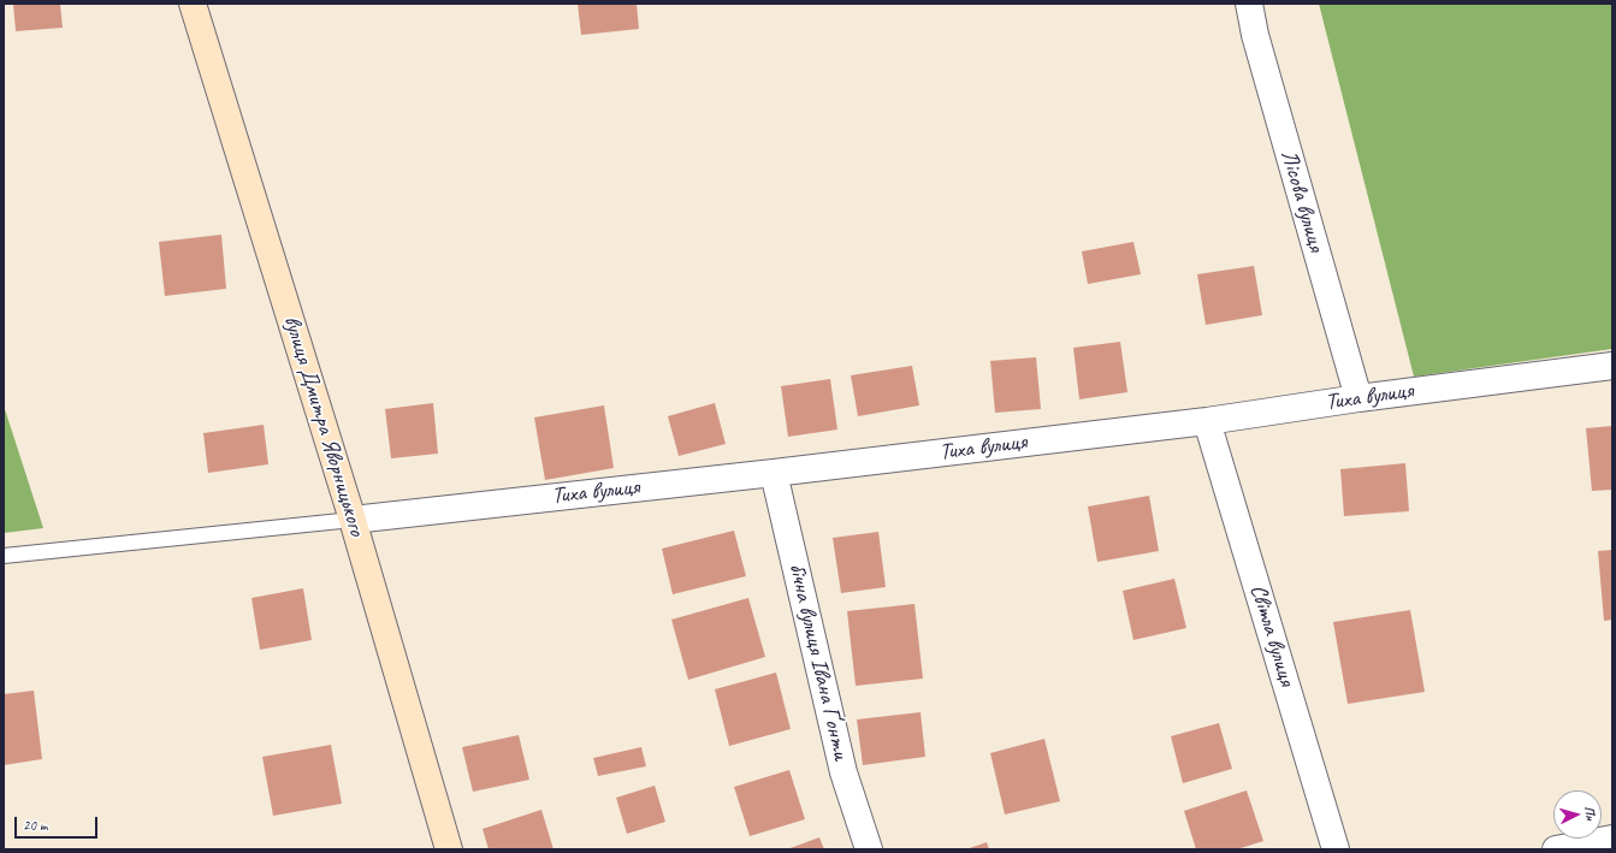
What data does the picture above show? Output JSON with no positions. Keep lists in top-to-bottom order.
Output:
{
  "streets": {
    "street": [
      "Лісова вулиця",
      "Тиха вулиця",
      "вулиця Дмитра Яворницького",
      "Світла вулиця",
      "бічна вулиця Івана Ґонти"
    ]
  },
  "crossings": [
    ["Лісова вулиця", "Тиха вулиця"],
    ["Тиха вулиця", "вулиця Дмитра Яворницького"],
    ["Тиха вулиця", "Світла вулиця"],
    ["Тиха вулиця", "бічна вулиця Івана Ґонти"]
  ],
  "scale_bar": "20 m",
  "north": "right"
}
